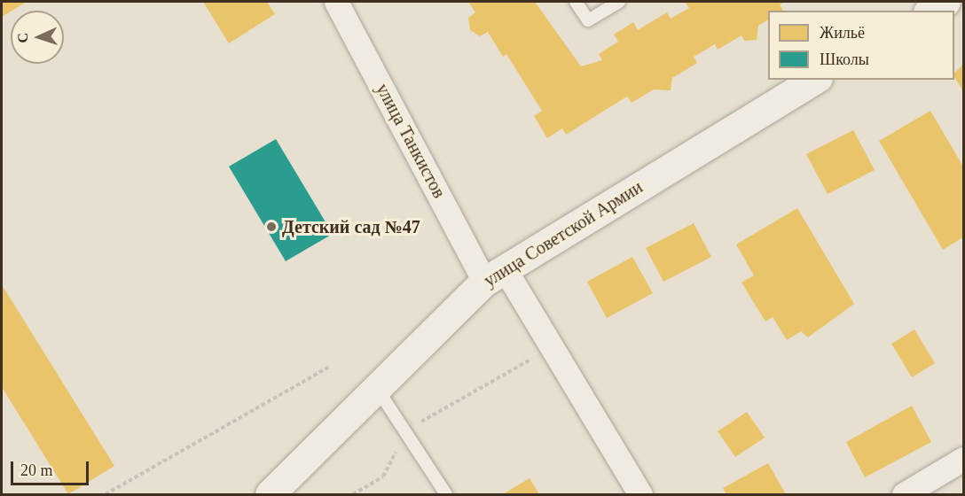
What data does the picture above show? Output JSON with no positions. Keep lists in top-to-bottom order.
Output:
{
  "streets": {
    "street": ["улица Танкистов", "улица Советской Армии"]
  },
  "crossings": [
    ["улица Танкистов", "улица Советской Армии"]
  ],
  "places": ["Детский сад №47"],
  "legend": ["Жильё", "Школы"],
  "scale_bar": "20 m",
  "north": "left"
}
